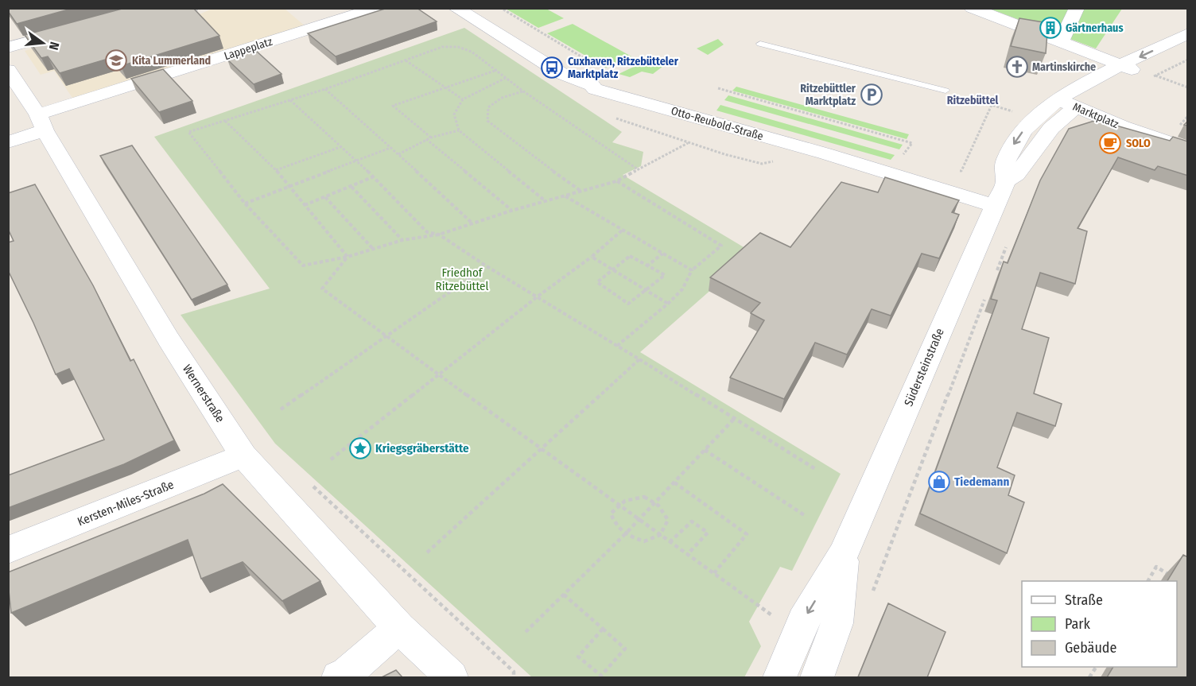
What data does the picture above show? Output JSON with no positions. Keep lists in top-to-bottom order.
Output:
{
  "streets": {
    "street": [
      "Lappeplatz",
      "Marktplatz",
      "Otto-Reubold-Straße",
      "Südersteinstraße",
      "Wernerstraße",
      "Kersten-Miles-Straße"
    ]
  },
  "crossings": [
    ["Lappeplatz", "Wernerstraße"],
    ["Marktplatz", "Südersteinstraße"],
    ["Otto-Reubold-Straße", "Südersteinstraße"],
    ["Wernerstraße", "Kersten-Miles-Straße"]
  ],
  "districts": ["Ritzebüttel"],
  "parks": ["Friedhof Ritzebüttel"],
  "places": {
    "building": ["Gärtnerhaus"],
    "school or university": ["Kita Lummerland"],
    "church": ["Martinskirche"],
    "bus stop": ["Cuxhaven, Ritzebütteler Marktplatz"],
    "parking": ["Ritzebüttler Marktplatz"],
    "cafe": ["SOLO"],
    "place": ["Kriegsgräberstätte"],
    "shop": ["Tiedemann"]
  },
  "legend": ["Straße", "Park", "Gebäude"],
  "north": "right"
}
